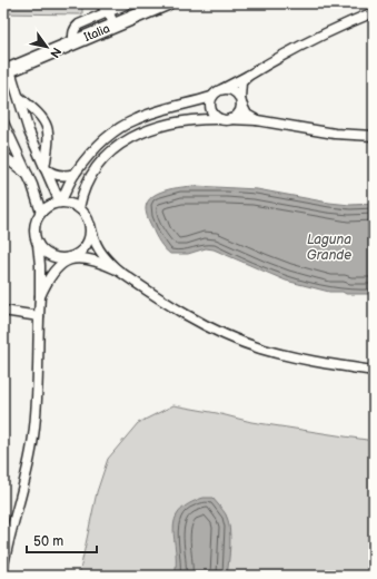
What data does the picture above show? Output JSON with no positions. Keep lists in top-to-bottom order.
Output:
{
  "streets": {
    "street": ["Italia"]
  },
  "water": ["Laguna Grande"],
  "scale_bar": "50 m",
  "north": "bottom right"
}
